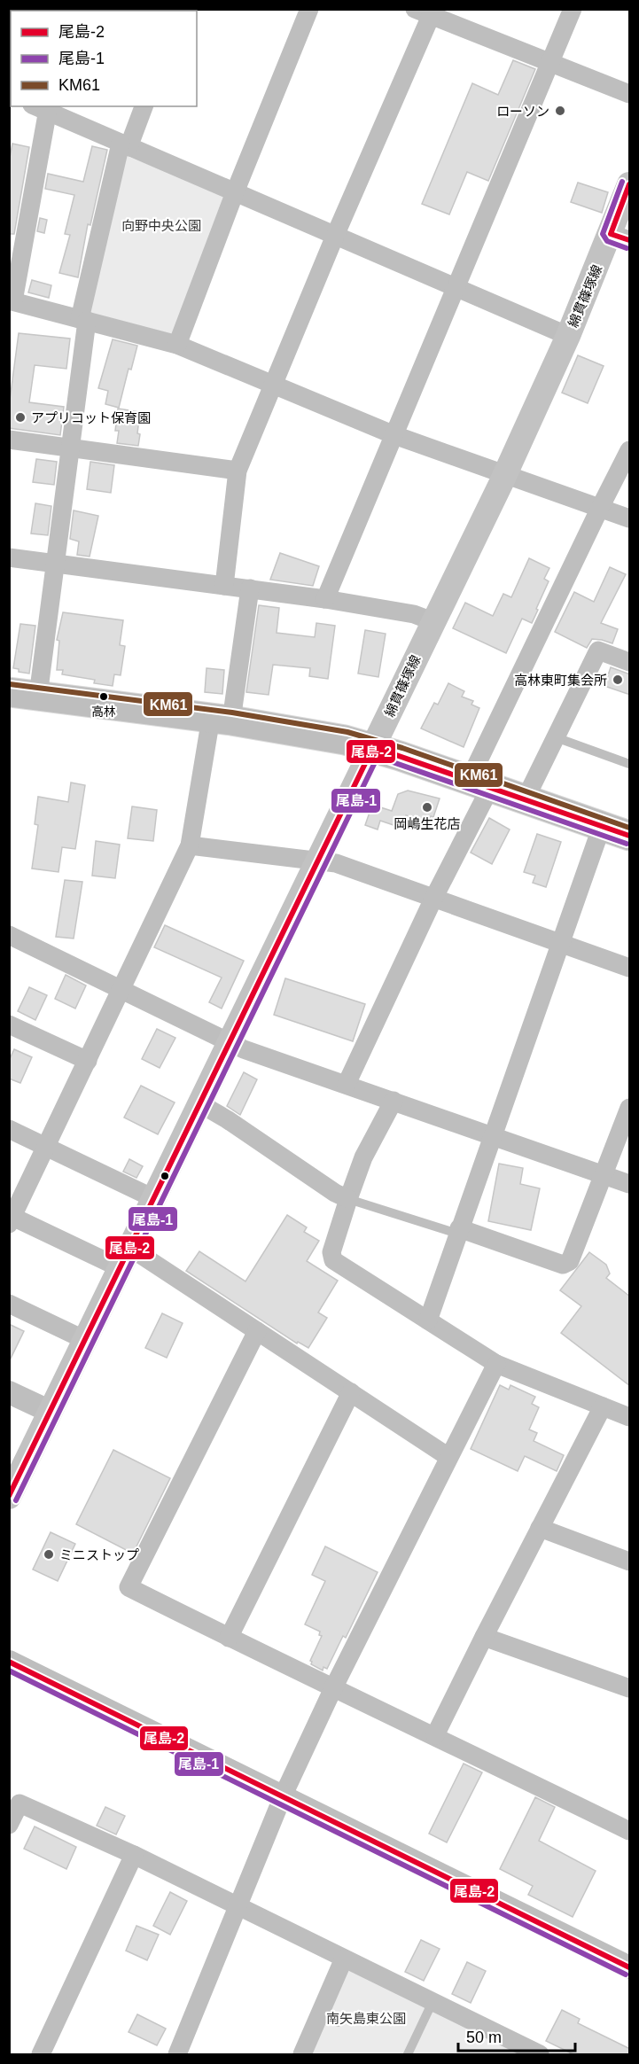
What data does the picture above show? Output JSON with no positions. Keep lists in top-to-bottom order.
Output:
{
  "streets": {
    "main road": ["綿貫篠塚線"]
  },
  "parks": ["向野中央公園", "南矢島東公園"],
  "places": [
    "ローソン",
    "アプリコット保育園",
    "高林東町集会所",
    "高林",
    "岡嶋生花店",
    "ミニストップ"
  ],
  "lines": ["transit line 尾島-1", "transit line 尾島-2", "transit line KM61"],
  "legend": ["尾島-2", "尾島-1", "KM61"],
  "scale_bar": "50 m"
}
